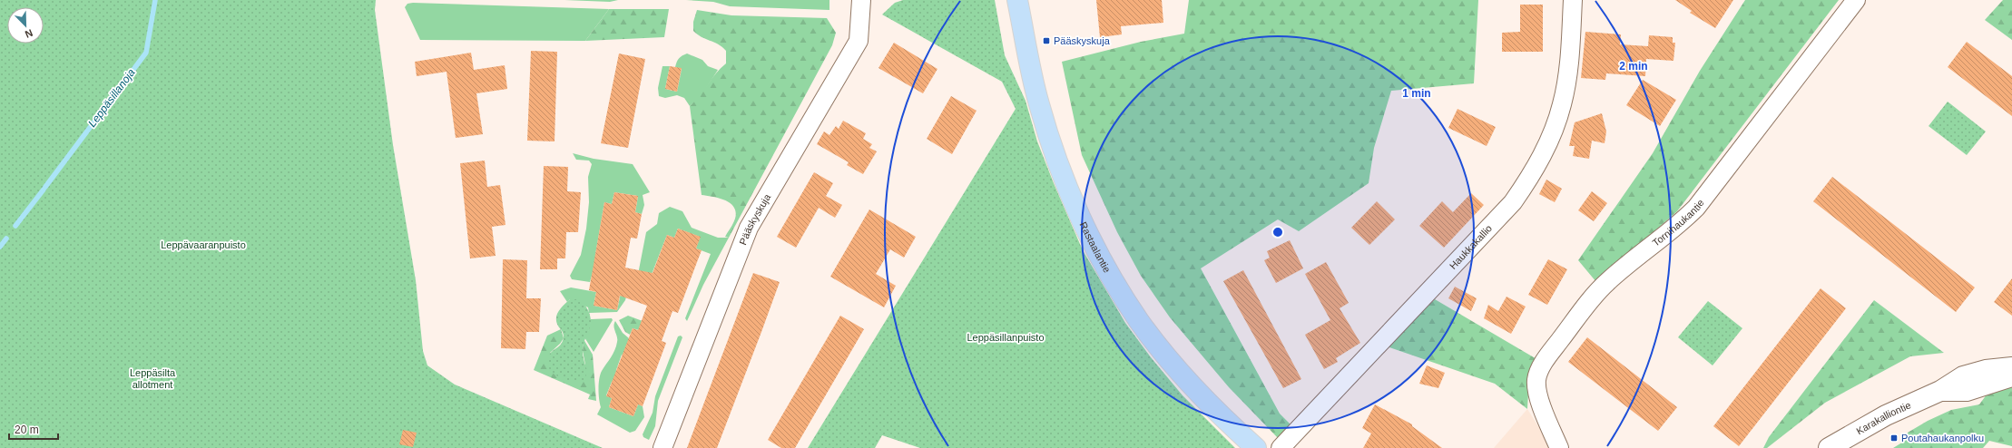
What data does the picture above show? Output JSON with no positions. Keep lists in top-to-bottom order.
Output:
{
  "streets": {
    "main road": ["Rastaalantie"],
    "street": [
      "Pääskyskuja",
      "Tornihaukantie",
      "Haukkakallio",
      "Karakalliontie"
    ]
  },
  "water": ["Leppäsillanoja"],
  "parks": ["Leppävaaranpuisto", "Leppäsillanpuisto", "Leppäsilta allotment"],
  "places": {
    "transit": ["Pääskyskuja", "Poutahaukanpolku"]
  },
  "scale_bar": "20 m",
  "north": "bottom right",
  "rings": ["2 min", "1 min"]
}
